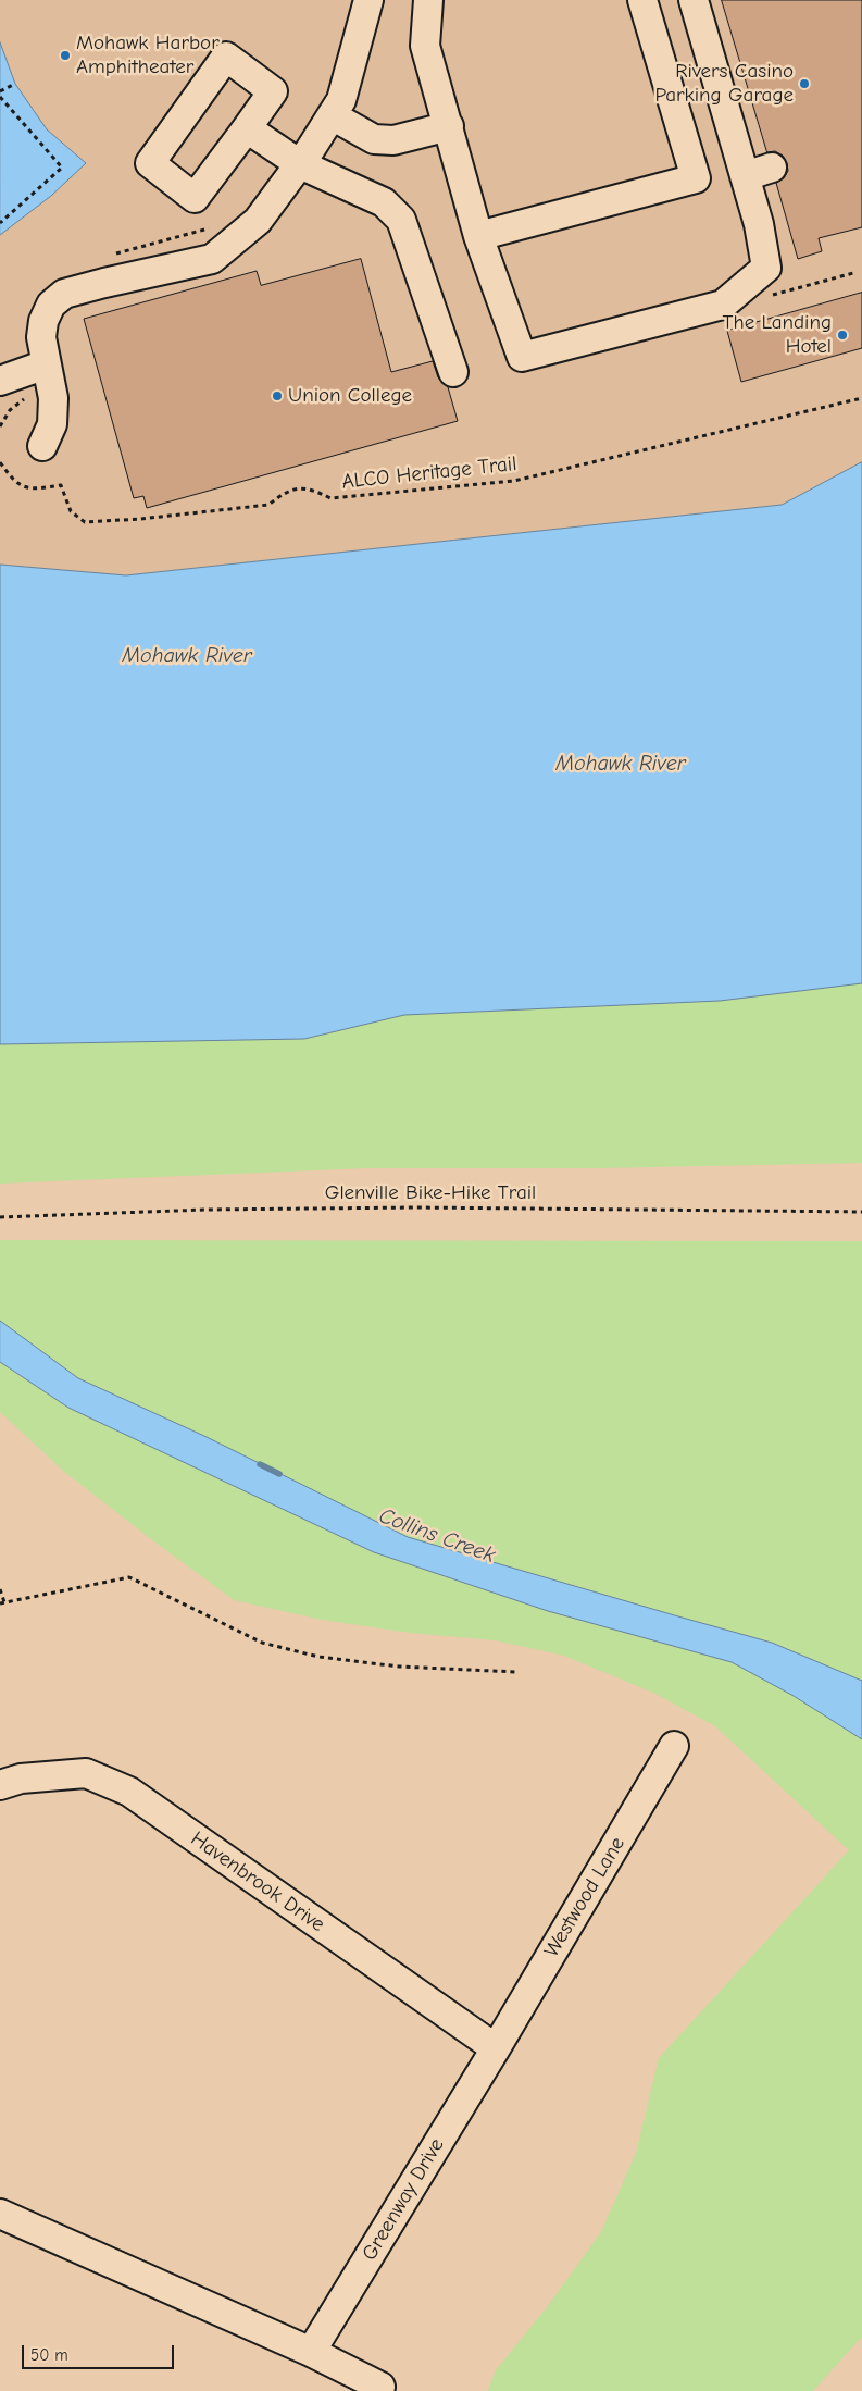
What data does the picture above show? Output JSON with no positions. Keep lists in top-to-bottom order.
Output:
{
  "streets": {
    "street": ["Havenbrook Drive", "Westwood Lane", "Greenway Drive"],
    "path": ["ALCO Heritage Trail", "Glenville Bike-Hike Trail"]
  },
  "crossings": [
    ["Havenbrook Drive", "Westwood Lane"],
    ["Havenbrook Drive", "Greenway Drive"],
    ["Westwood Lane", "Greenway Drive"]
  ],
  "water": ["Mohawk River", "Collins Creek"],
  "places": [
    "Mohawk Harbor Amphitheater",
    "Rivers Casino Parking Garage",
    "The Landing Hotel",
    "Union College"
  ],
  "scale_bar": "50 m"
}
